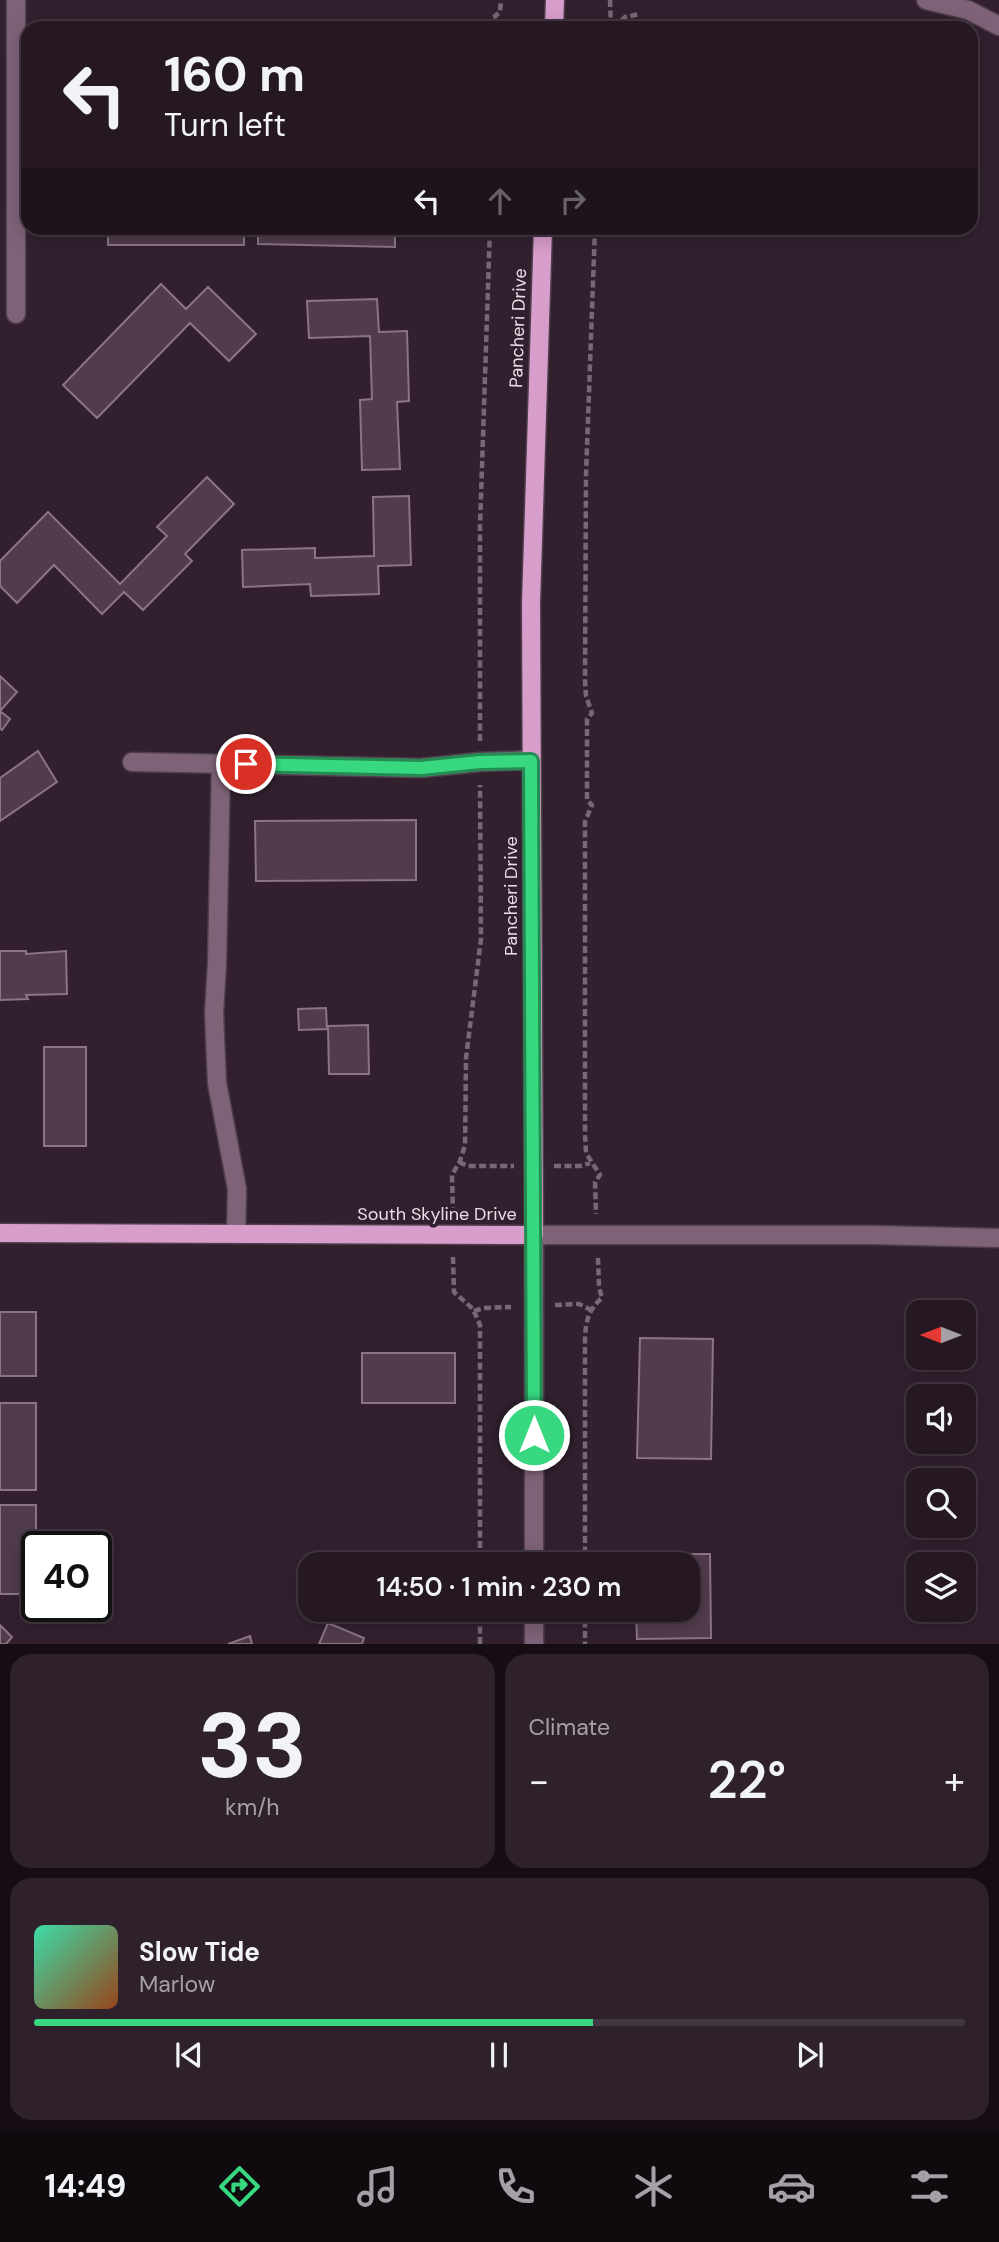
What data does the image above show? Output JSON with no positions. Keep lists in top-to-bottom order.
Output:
{
  "streets": {
    "main road": ["Pancheri Drive", "South Skyline Drive"]
  },
  "crossings": [
    ["Pancheri Drive", "South Skyline Drive"]
  ],
  "north": "left",
  "page": {
    "turn": ["160 m", "Turn left"],
    "limit": "40",
    "trip": "14:50 · 1 min · 230 m",
    "tile": [
      ["33", "km/h"],
      "Climate"
    ],
    "heat": ["−", "22°", "+"],
    "song": ["Slow Tide", "Marlow"],
    "tabs": "14:49"
  }
}
